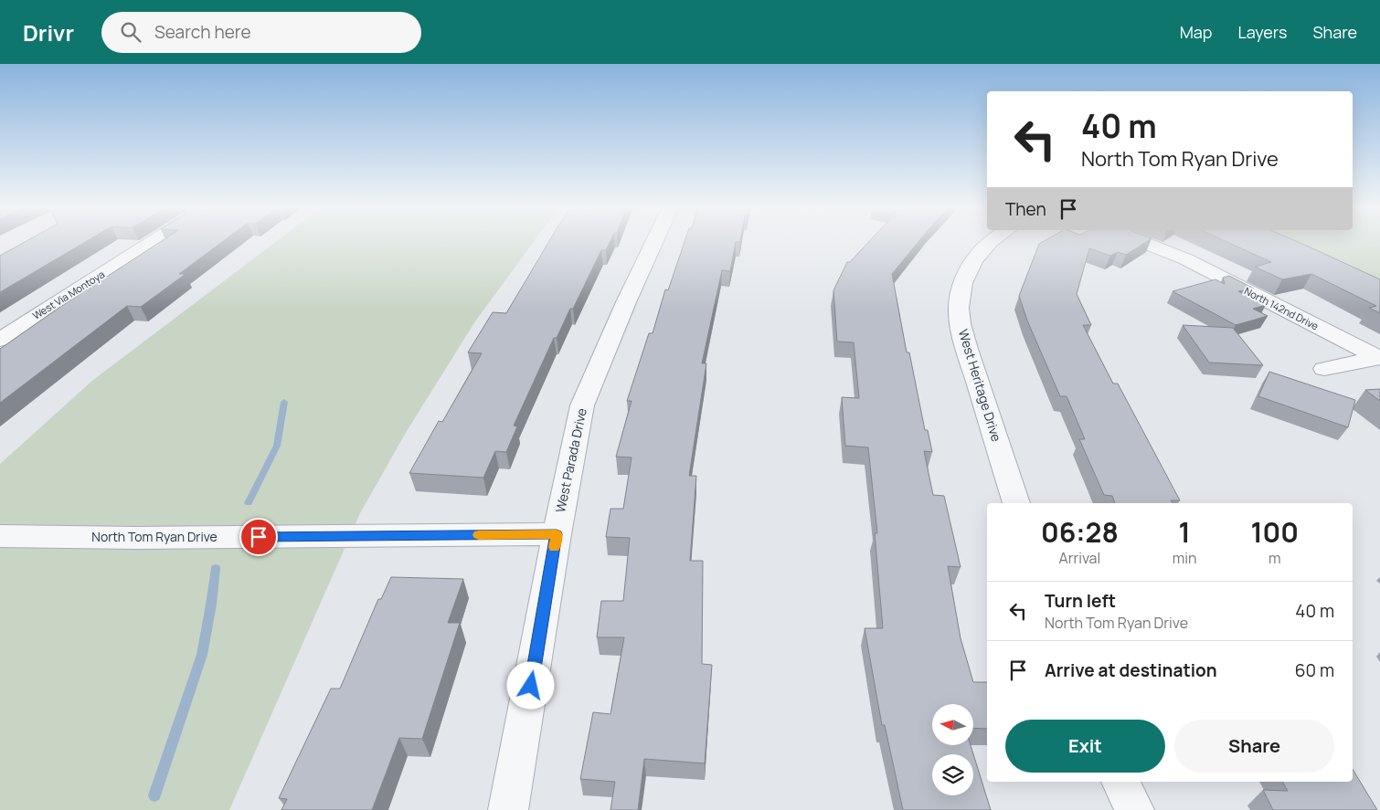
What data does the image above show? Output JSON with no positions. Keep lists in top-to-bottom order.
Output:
{
  "streets": {
    "street": [
      "West Via Montoya",
      "North 142nd Drive",
      "West Heritage Drive",
      "West Parada Drive",
      "North Tom Ryan Drive"
    ]
  },
  "crossings": [
    ["West Parada Drive", "North Tom Ryan Drive"]
  ],
  "north": "left",
  "page": {
    "header": "Drivr",
    "search": "Search here",
    "nav": ["Map", "Layers", "Share"],
    "turn": ["40 m", "North Tom Ryan Drive"],
    "then": "Then",
    "eta": [
      "06:28",
      "Arrival",
      "1",
      "min",
      "100",
      "m"
    ],
    "list": [
      {
        "name": "Turn left",
        "note": "North Tom Ryan Drive",
        "value": "40 m"
      },
      {
        "name": "Arrive at destination",
        "value": "60 m"
      }
    ],
    "buttons": ["Exit", "Share"]
  }
}
